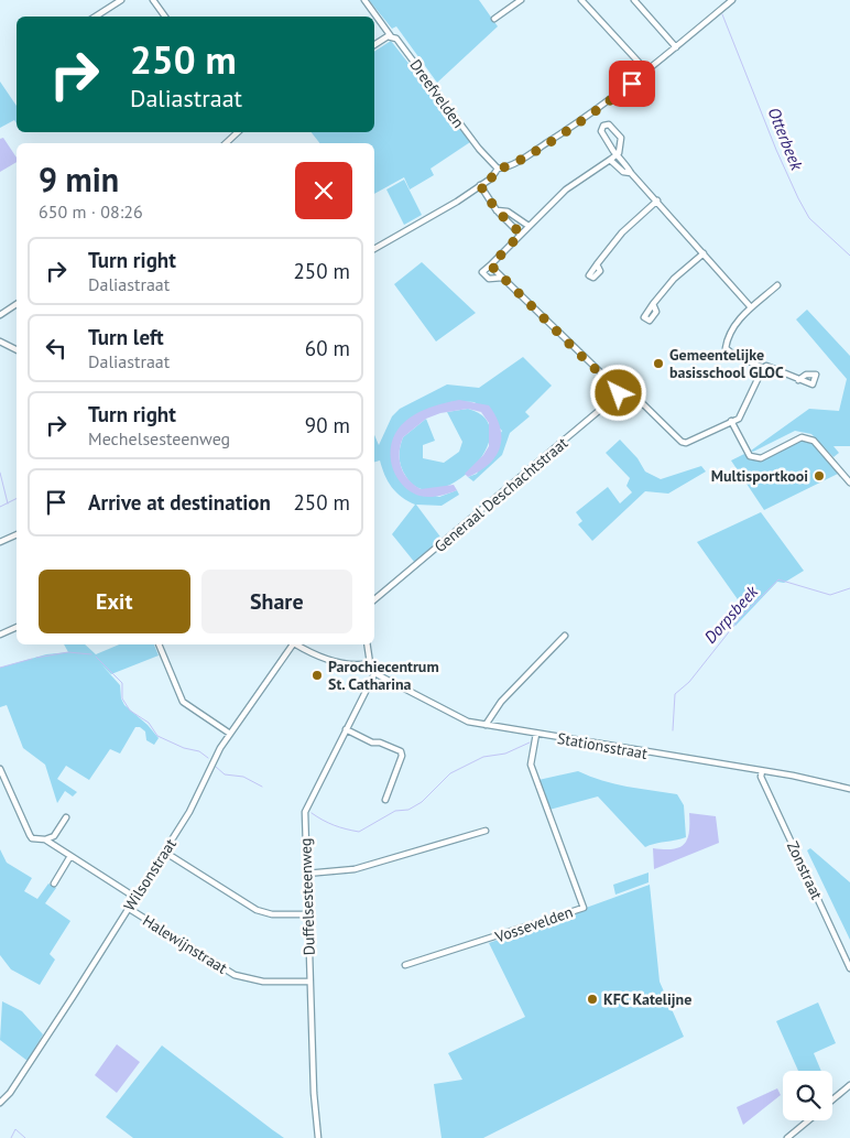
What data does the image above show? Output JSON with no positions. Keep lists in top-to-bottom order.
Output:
{
  "streets": {
    "street": [
      "Dreefvelden",
      "Generaal Deschachtstraat",
      "Stationsstraat",
      "Zonstraat",
      "Wilsonstraat",
      "Duffelsesteenweg",
      "Vossevelden",
      "Halewijnstraat"
    ]
  },
  "crossings": [
    ["Stationsstraat", "Zonstraat"],
    ["Stationsstraat", "Duffelsesteenweg"],
    ["Stationsstraat", "Vossevelden"],
    ["Wilsonstraat", "Halewijnstraat"],
    ["Duffelsesteenweg", "Halewijnstraat"]
  ],
  "water": ["Otterbeek", "Dorpsbeek"],
  "places": [
    "Gemeentelijke basisschool GLOC",
    "Multisportkooi",
    "Parochiecentrum St. Catharina",
    "KFC Katelijne"
  ],
  "page": {
    "turn": ["250 m", "Daliastraat"],
    "heading": ["9 min", "650 m · 08:26"],
    "list": [
      {
        "name": "Turn right",
        "note": "Daliastraat",
        "value": "250 m"
      },
      {
        "name": "Turn left",
        "note": "Daliastraat",
        "value": "60 m"
      },
      {
        "name": "Turn right",
        "note": "Mechelsesteenweg",
        "value": "90 m"
      },
      {
        "name": "Arrive at destination",
        "value": "250 m"
      }
    ],
    "buttons": ["Exit", "Share"]
  }
}
